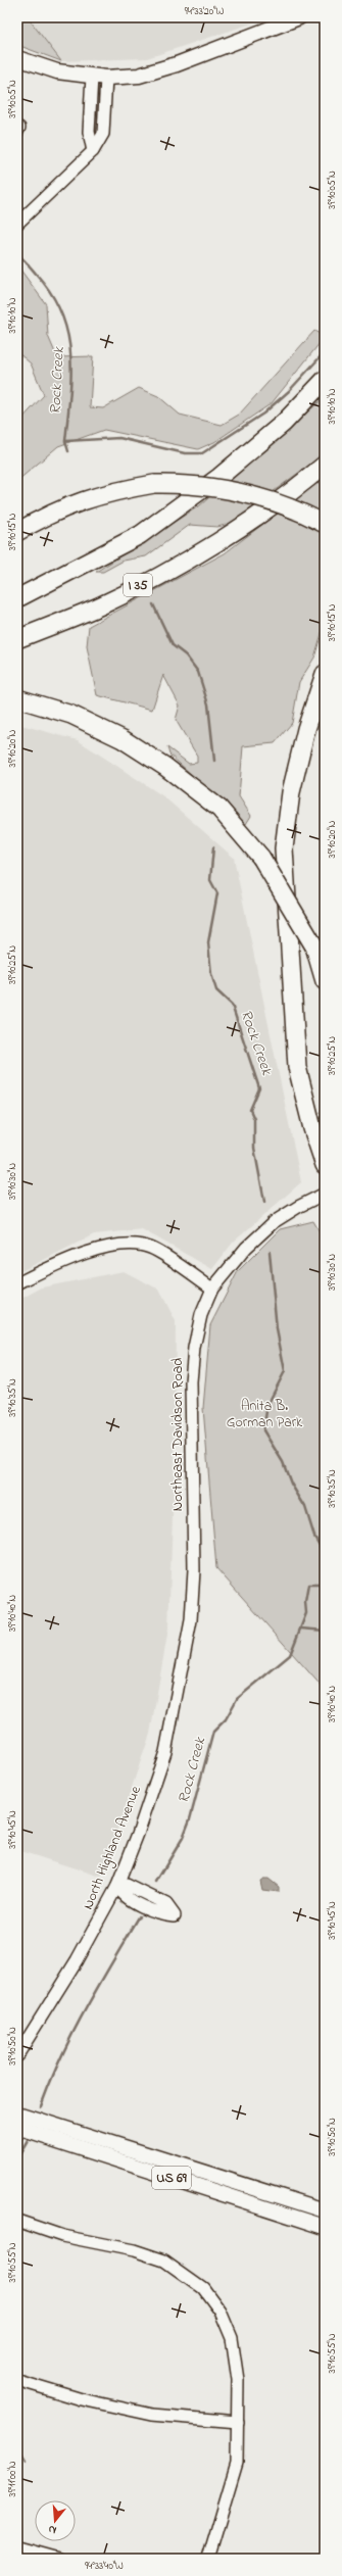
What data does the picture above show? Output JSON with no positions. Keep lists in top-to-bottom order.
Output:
{
  "streets": {
    "highway": ["I 35"],
    "main road": ["US 69"],
    "street": ["Northeast Davidson Road", "North Highland Avenue"]
  },
  "crossings": [
    ["Northeast Davidson Road", "North Highland Avenue"]
  ],
  "water": ["Rock Creek"],
  "parks": ["Anita B. Gorman Park"],
  "north": "bottom",
  "coordinates": [
    "94°33'20\"W",
    "39°10'05\"N",
    "39°10'10\"N",
    "39°10'15\"N",
    "39°10'20\"N",
    "39°10'25\"N",
    "39°10'30\"N",
    "39°10'35\"N",
    "39°10'40\"N",
    "39°10'45\"N",
    "39°10'50\"N",
    "39°10'55\"N",
    "39°11'00\"N",
    "94°33'40\"W"
  ]
}
